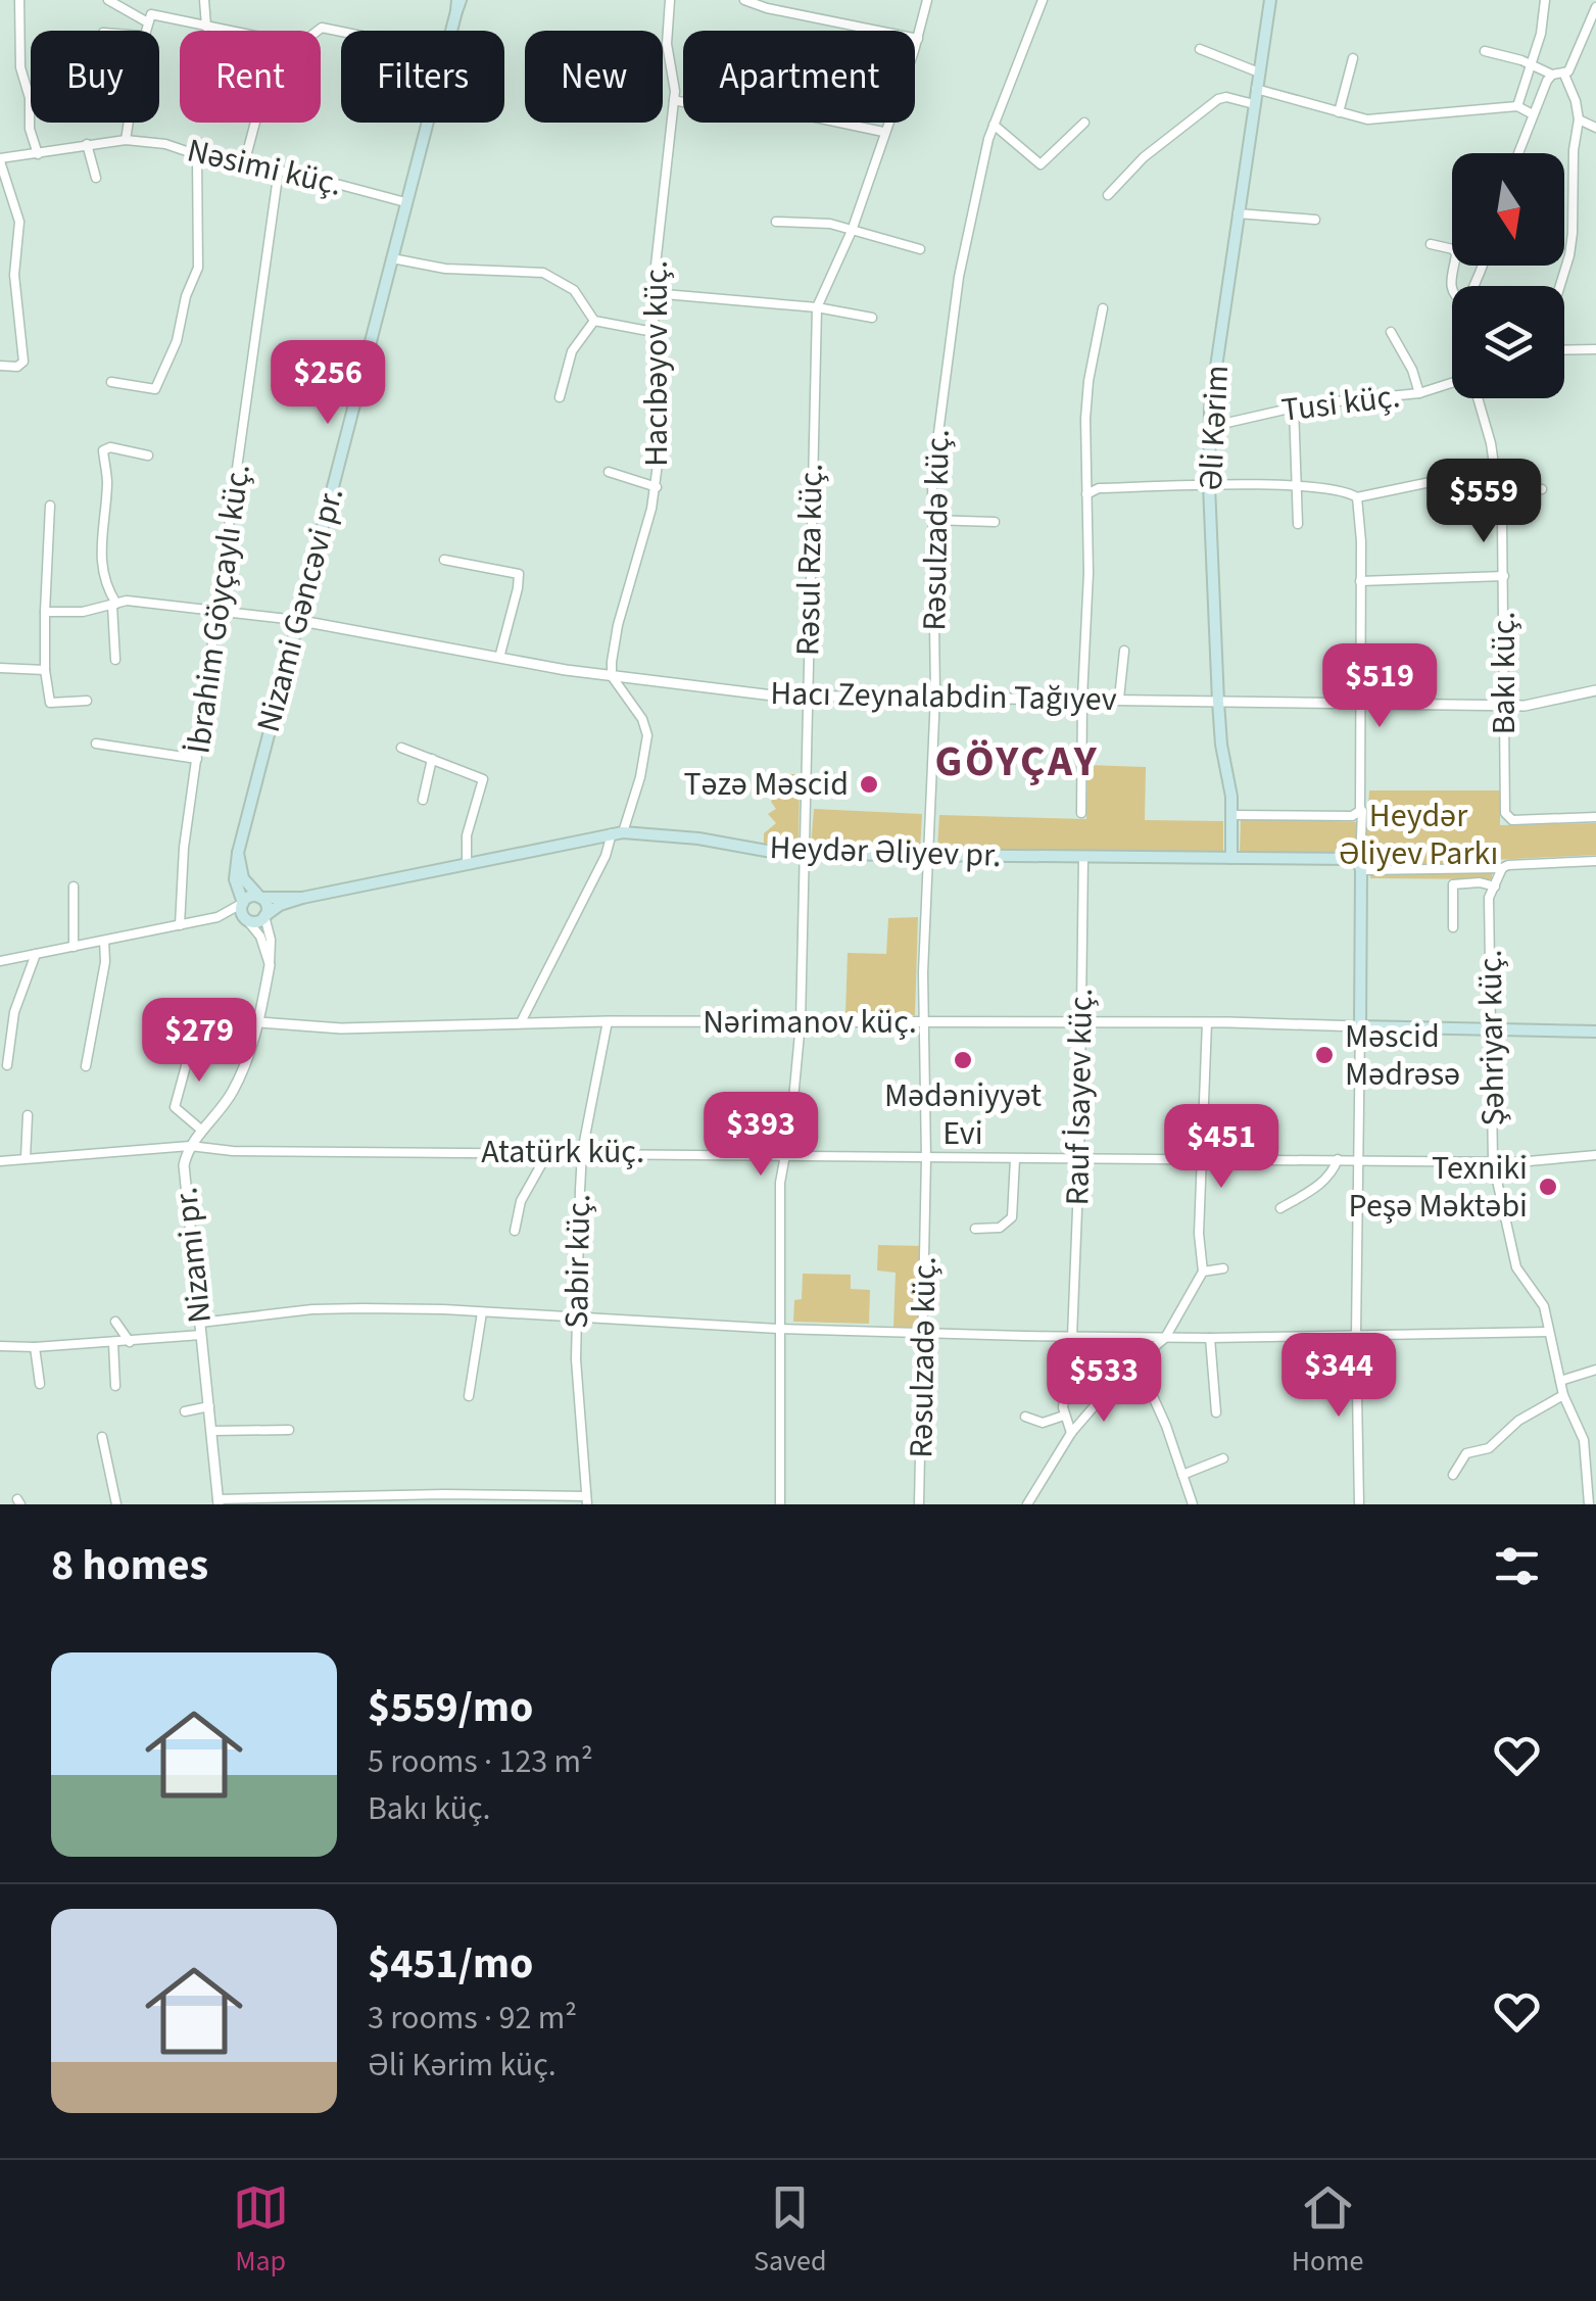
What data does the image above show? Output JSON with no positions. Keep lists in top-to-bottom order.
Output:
{
  "streets": {
    "main road": ["Əli Kərim", "Nizami Gəncəvi pr.", "Heydər Əliyev pr."],
    "street": [
      "Nəsimi küç.",
      "Hacıbəyov küç.",
      "Tusi küç.",
      "Rəsulzadə küç.",
      "Rəsul Rza küç.",
      "İbrahim Göyçaylı küç.",
      "Bakı küç.",
      "Hacı Zeynalabdin Tağıyev",
      "Nərimanov küç.",
      "Şəhriyar küç.",
      "Rauf İsayev küç.",
      "Atatürk küç.",
      "Nizami pr.",
      "Sabir küç."
    ]
  },
  "crossings": [
    ["Nəsimi küç.", "İbrahim Göyçaylı küç."],
    ["Nəsimi küç.", "Nizami Gəncəvi pr."],
    ["Hacıbəyov küç.", "Hacı Zeynalabdin Tağıyev"],
    ["Tusi küç.", "Əli Kərim"],
    ["Əli Kərim", "Hacı Zeynalabdin Tağıyev"],
    ["Əli Kərim", "Heydər Əliyev pr."],
    ["Rəsulzadə küç.", "Hacı Zeynalabdin Tağıyev"],
    ["Rəsulzadə küç.", "Heydər Əliyev pr."],
    ["Rəsulzadə küç.", "Nərimanov küç."],
    ["Rəsulzadə küç.", "Atatürk küç."],
    ["Rəsul Rza küç.", "Hacı Zeynalabdin Tağıyev"],
    ["Rəsul Rza küç.", "Heydər Əliyev pr."],
    ["Rəsul Rza küç.", "Nərimanov küç."],
    ["Rəsul Rza küç.", "Atatürk küç."],
    ["Nizami Gəncəvi pr.", "Hacı Zeynalabdin Tağıyev"],
    ["Bakı küç.", "Hacı Zeynalabdin Tağıyev"],
    ["Heydər Əliyev pr.", "Rauf İsayev küç."],
    ["Nərimanov küç.", "Rauf İsayev küç."],
    ["Nərimanov küç.", "Nizami pr."],
    ["Nərimanov küç.", "Sabir küç."],
    ["Şəhriyar küç.", "Atatürk küç."],
    ["Rauf İsayev küç.", "Atatürk küç."],
    ["Atatürk küç.", "Nizami pr."],
    ["Atatürk küç.", "Sabir küç."]
  ],
  "districts": ["GÖYÇAY"],
  "parks": ["Heydər Əliyev Parkı"],
  "places": [
    "Təzə Məscid",
    "Məscid Mədrəsə",
    "Mədəniyyət Evi",
    "Texniki Peşə Məktəbi"
  ],
  "north": "bottom",
  "page": {
    "chip": [
      "Buy",
      "Rent",
      "Filters",
      "New",
      "Apartment"
    ],
    "price": [
      "$256",
      "$559",
      "$519",
      "$279",
      "$393",
      "$451",
      "$344",
      "$533"
    ],
    "heading": "8 homes",
    "list": [
      {
        "name": "$559/mo",
        "note": "5 rooms · 123 m² · Bakı küç."
      },
      {
        "name": "$451/mo",
        "note": "3 rooms · 92 m² · Əli Kərim küç."
      }
    ],
    "tabs": ["Map", "Saved", "Home"]
  }
}
